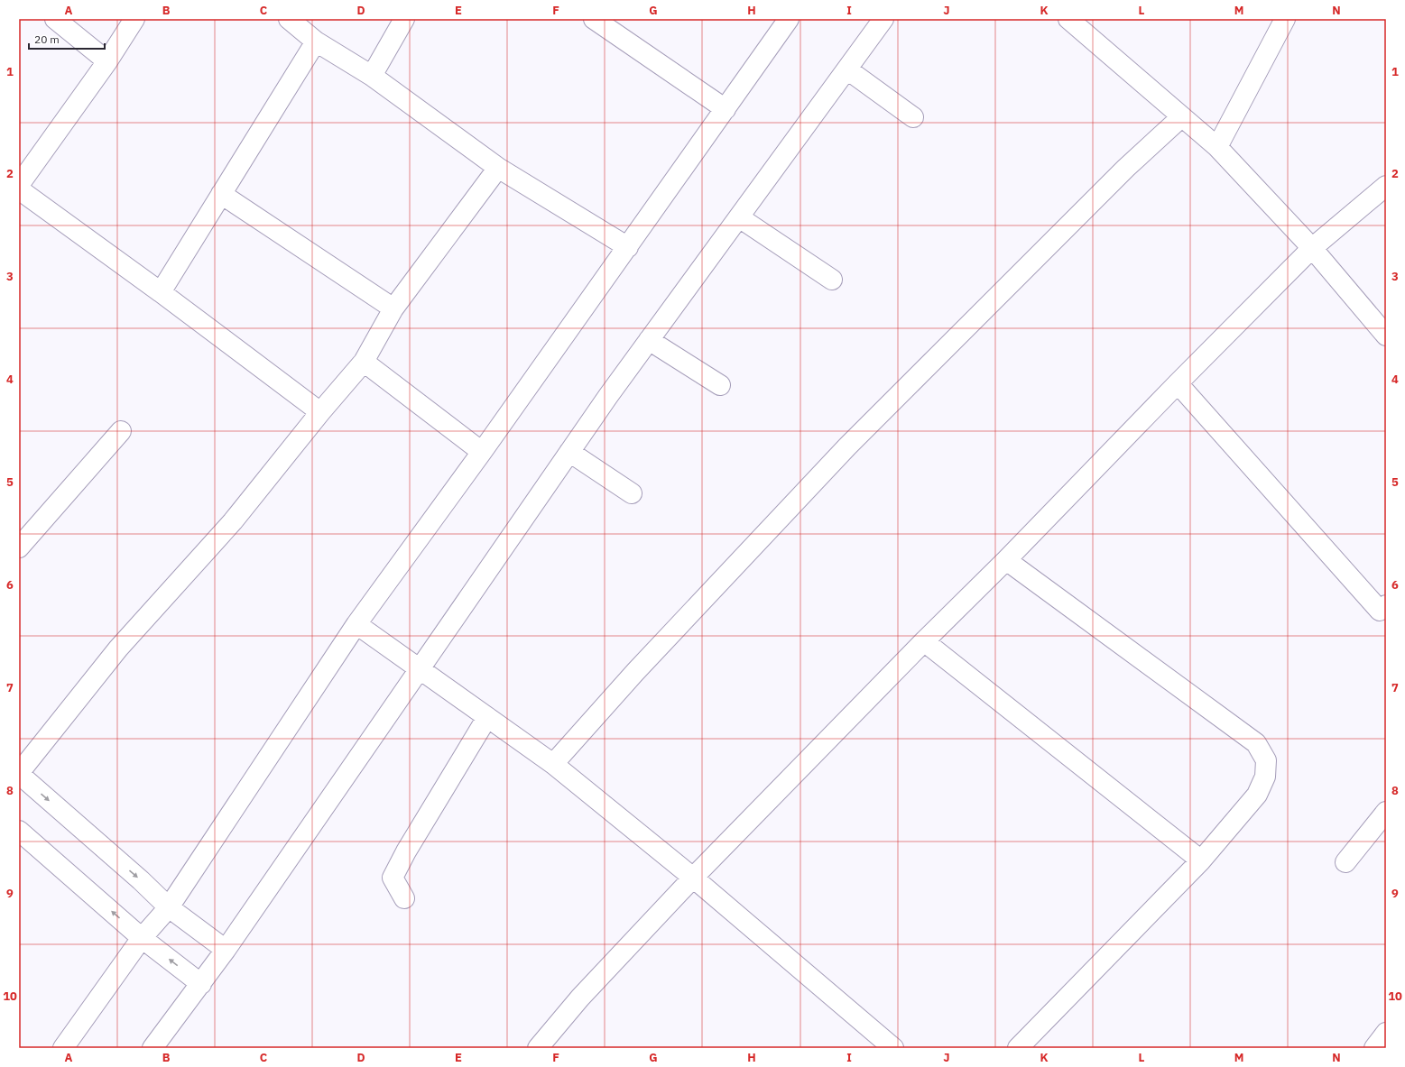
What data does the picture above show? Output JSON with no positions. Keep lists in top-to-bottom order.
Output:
{
  "scale_bar": "20 m",
  "grid": {
    "columns": [
      "A",
      "B",
      "C",
      "D",
      "E",
      "F",
      "G",
      "H",
      "I",
      "J",
      "K",
      "L",
      "M",
      "N"
    ],
    "rows": [
      "1",
      "2",
      "3",
      "4",
      "5",
      "6",
      "7",
      "8",
      "9",
      "10"
    ]
  }
}
